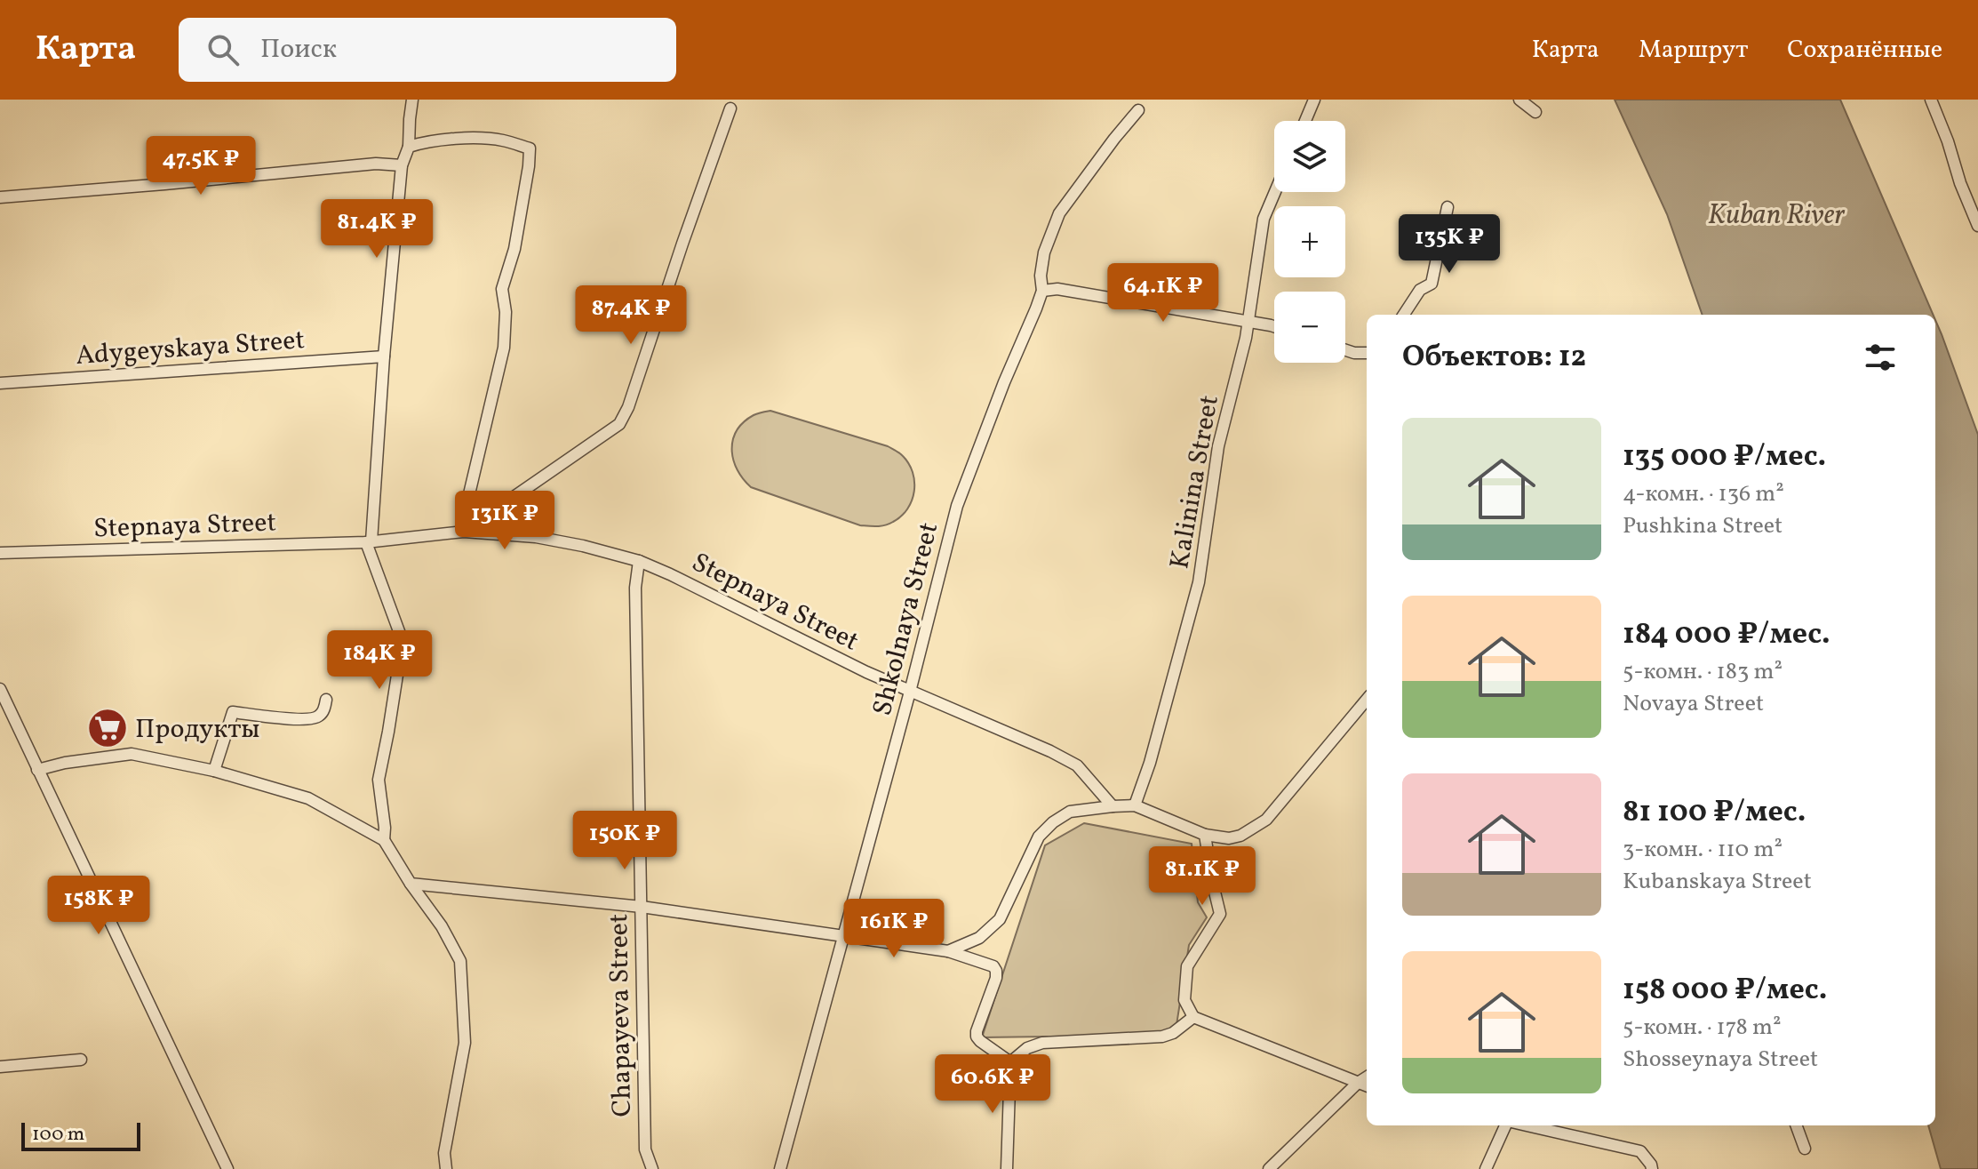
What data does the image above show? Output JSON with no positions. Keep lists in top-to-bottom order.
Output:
{
  "streets": {
    "street": [
      "Adygeyskaya Street",
      "Kalinina Street",
      "Stepnaya Street",
      "Shkolnaya Street",
      "Chapayeva Street"
    ]
  },
  "crossings": [
    ["Stepnaya Street", "Shkolnaya Street"],
    ["Stepnaya Street", "Chapayeva Street"]
  ],
  "water": ["Kuban River"],
  "places": {
    "supermarket": ["Продукты"]
  },
  "scale_bar": "100 m",
  "page": {
    "header": "Карта",
    "search": "Поиск",
    "nav": ["Карта", "Маршрут", "Сохранённые"],
    "map_buttons": ["+", "−"],
    "price": [
      "47.5K ₽",
      "81.4K ₽",
      "135K ₽",
      "64.1K ₽",
      "87.4K ₽",
      "131K ₽",
      "184K ₽",
      "150K ₽",
      "81.1K ₽",
      "158K ₽",
      "161K ₽",
      "60.6K ₽"
    ],
    "heading": "Объектов: 12",
    "list": [
      {
        "name": "135 000 ₽/мес.",
        "note": "4-комн. · 136 m² · Pushkina Street"
      },
      {
        "name": "184 000 ₽/мес.",
        "note": "5-комн. · 183 m² · Novaya Street"
      },
      {
        "name": "81 100 ₽/мес.",
        "note": "3-комн. · 110 m² · Kubanskaya Street"
      },
      {
        "name": "158 000 ₽/мес.",
        "note": "5-комн. · 178 m² · Shosseynaya Street"
      }
    ],
    "scale": "100 m"
  }
}
